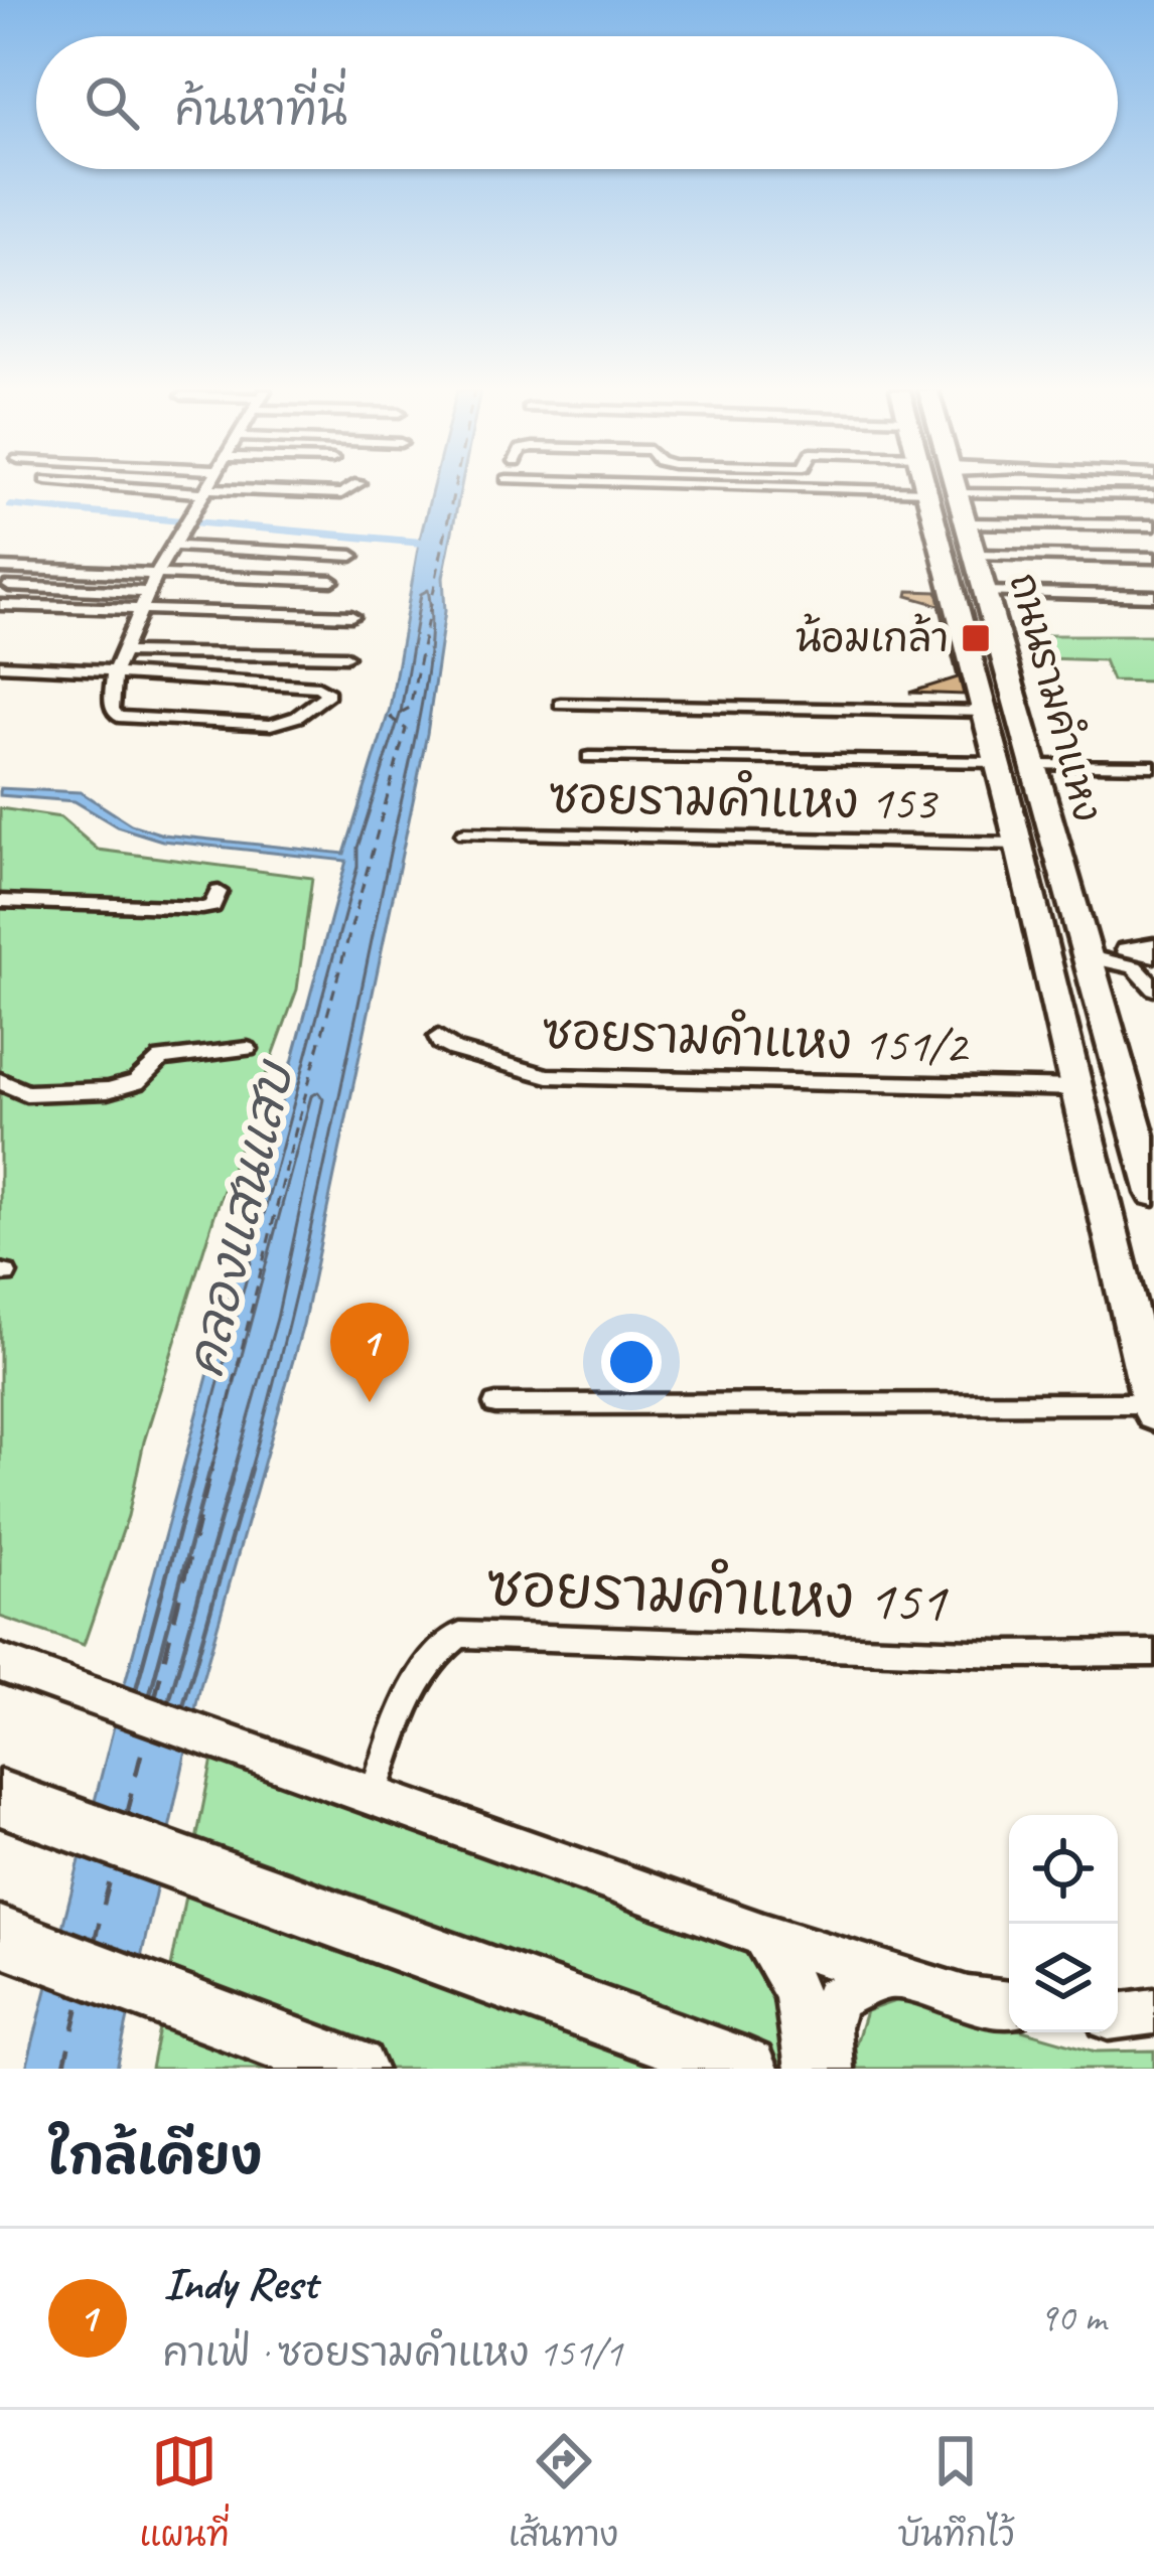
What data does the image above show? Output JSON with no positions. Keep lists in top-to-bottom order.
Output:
{
  "streets": {
    "main road": ["ถนนรามคำแหง"],
    "street": ["ซอยรามคำแหง 153", "ซอยรามคำแหง 151/2", "ซอยรามคำแหง 151"]
  },
  "crossings": [
    ["ถนนรามคำแหง", "ซอยรามคำแหง 153"],
    ["ถนนรามคำแหง", "ซอยรามคำแหง 151/2"]
  ],
  "water": ["คลองแสนแสบ"],
  "places": {
    "transit": ["น้อมเกล้า"]
  },
  "page": {
    "search": "ค้นหาที่นี่",
    "pins": "1",
    "heading": "ใกล้เคียง",
    "list": [
      {
        "mark": "1",
        "name": "Indy Rest",
        "note": "คาเฟ่ · ซอยรามคำแหง 151/1",
        "value": "90 m"
      }
    ],
    "nav": ["แผนที่", "เส้นทาง", "บันทึกไว้"]
  }
}
